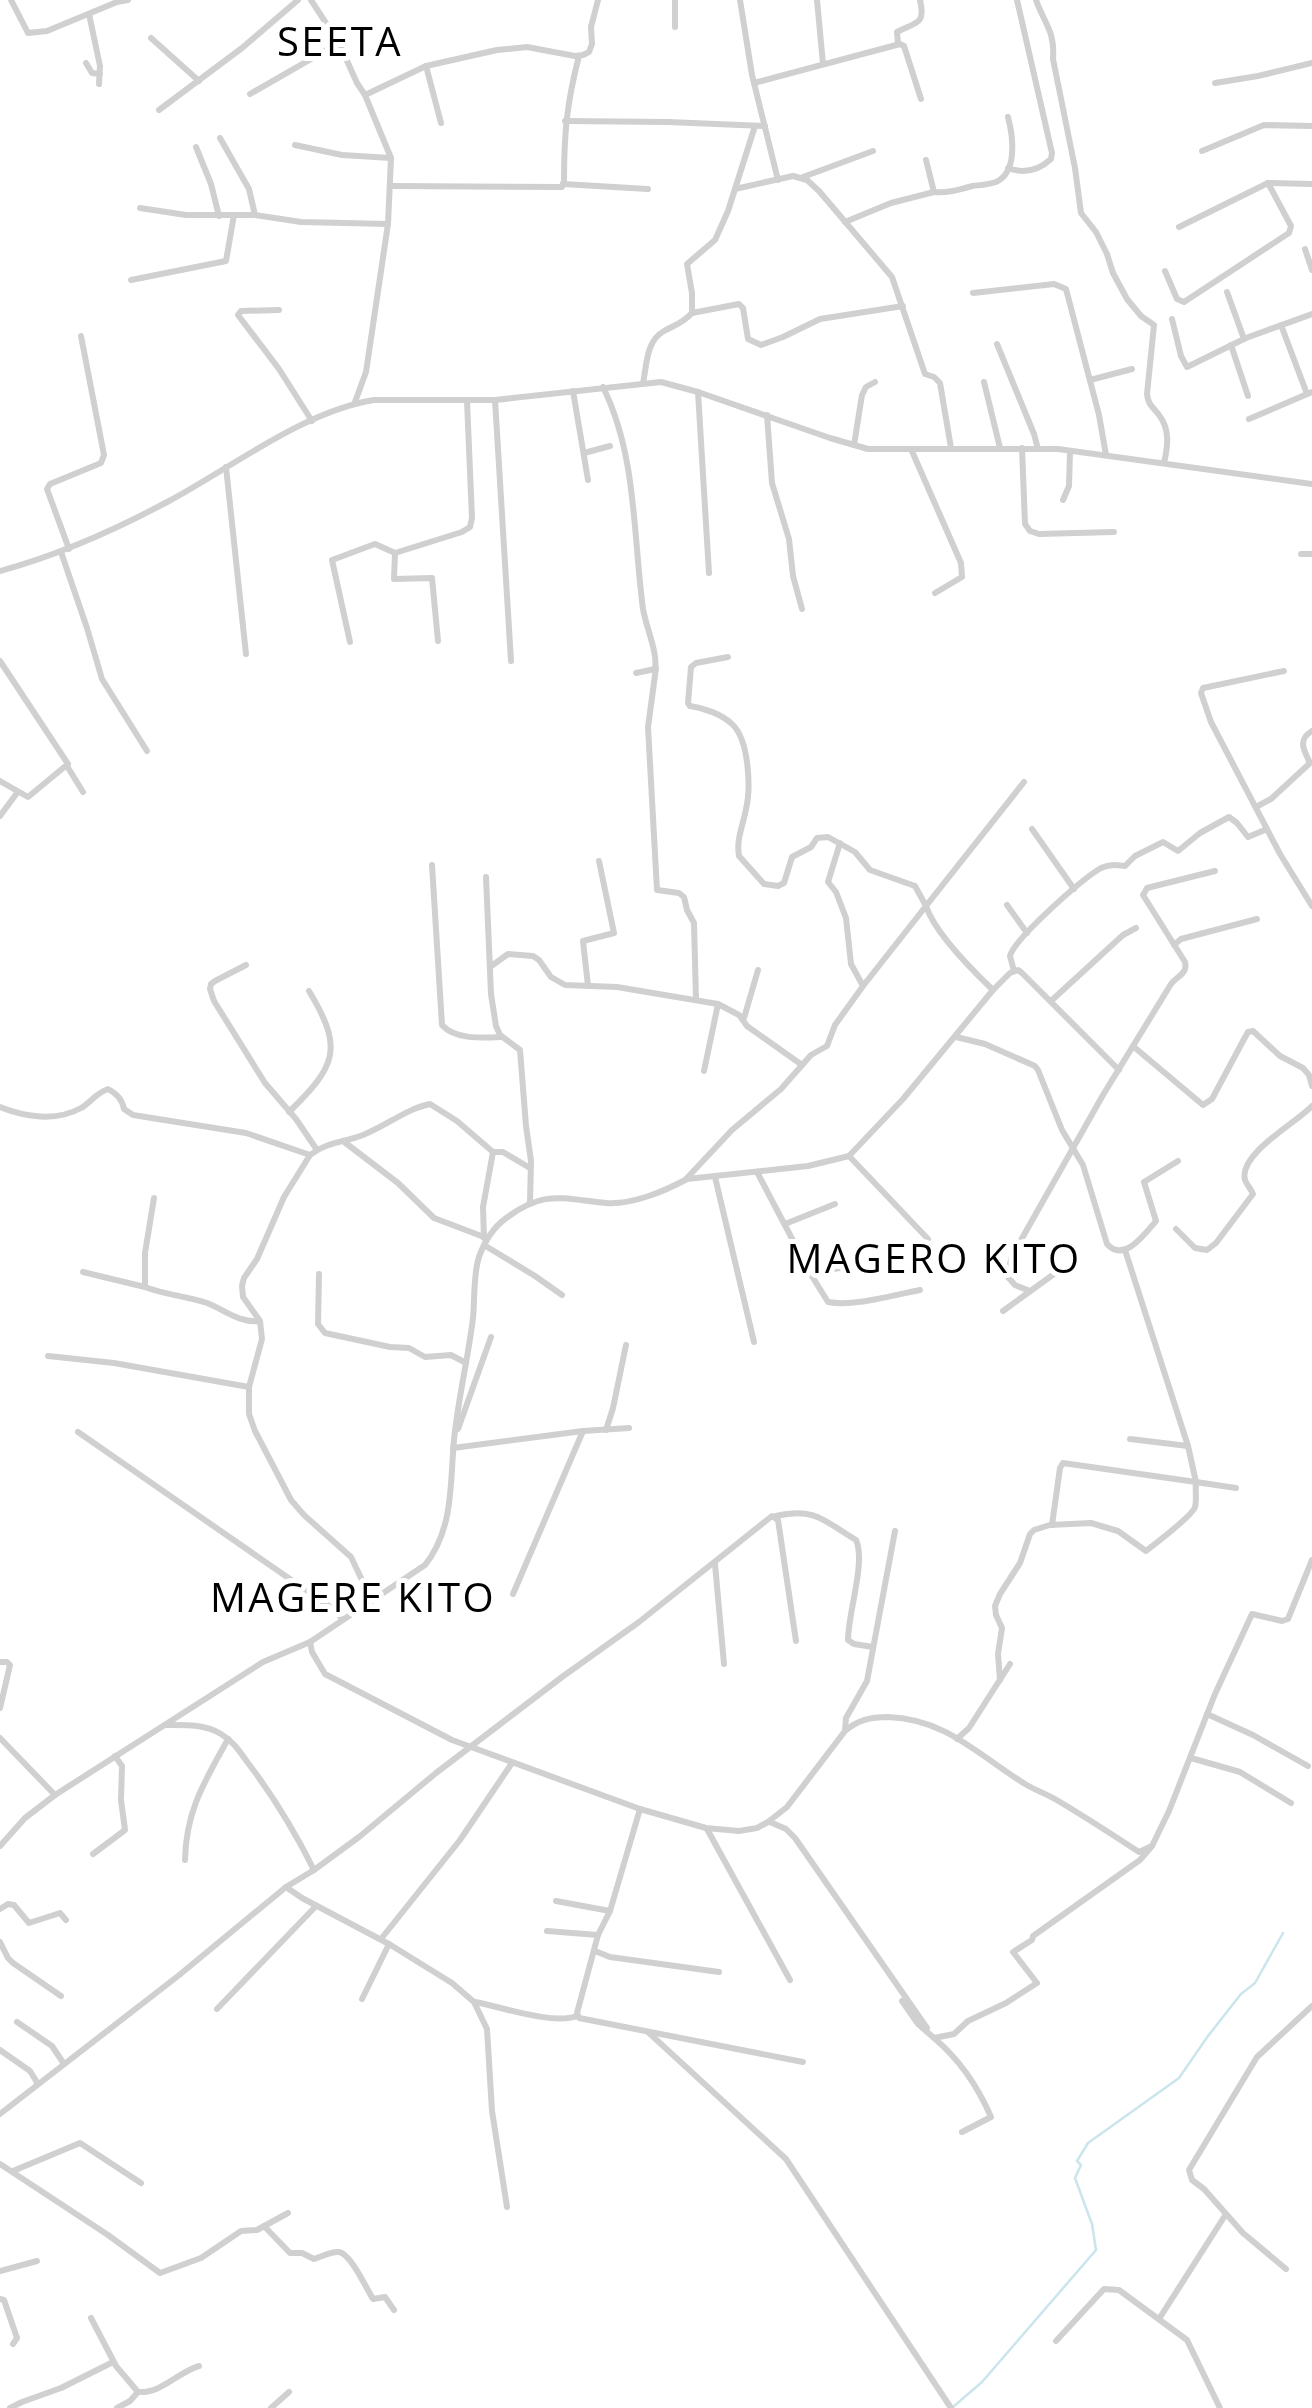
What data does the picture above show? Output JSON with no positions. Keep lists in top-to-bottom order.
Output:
{
  "districts": ["SEETA", "MAGERO KITO", "MAGERE KITO"]
}
